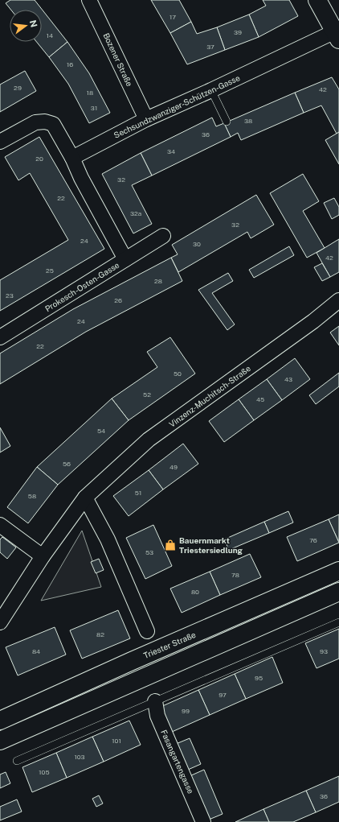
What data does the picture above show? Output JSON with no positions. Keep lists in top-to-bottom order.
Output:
{
  "streets": {
    "main road": ["Triester Straße"],
    "street": [
      "Bozener Straße",
      "Sechsundzwanziger-Schützen-Gasse",
      "Prokesch-Osten-Gasse",
      "Vinzenz-Muchitsch-Straße",
      "Fasangartengasse"
    ]
  },
  "crossings": [
    ["Bozener Straße", "Sechsundzwanziger-Schützen-Gasse"]
  ],
  "places": {
    "shop": ["Bauernmarkt Triestersiedlung"]
  },
  "house_numbers": [
    "17",
    "39",
    "14",
    "37",
    "16",
    "29",
    "42",
    "18",
    "31",
    "38",
    "36",
    "34",
    "20",
    "32",
    "22",
    "32a",
    "32",
    "24",
    "30",
    "42",
    "25",
    "28",
    "23",
    "26",
    "24",
    "22",
    "50",
    "43",
    "52",
    "45",
    "54",
    "56",
    "49",
    "51",
    "58",
    "76",
    "53",
    "78",
    "80",
    "82",
    "84",
    "93",
    "95",
    "97",
    "99",
    "101",
    "103",
    "105",
    "36"
  ],
  "north": "right"
}
